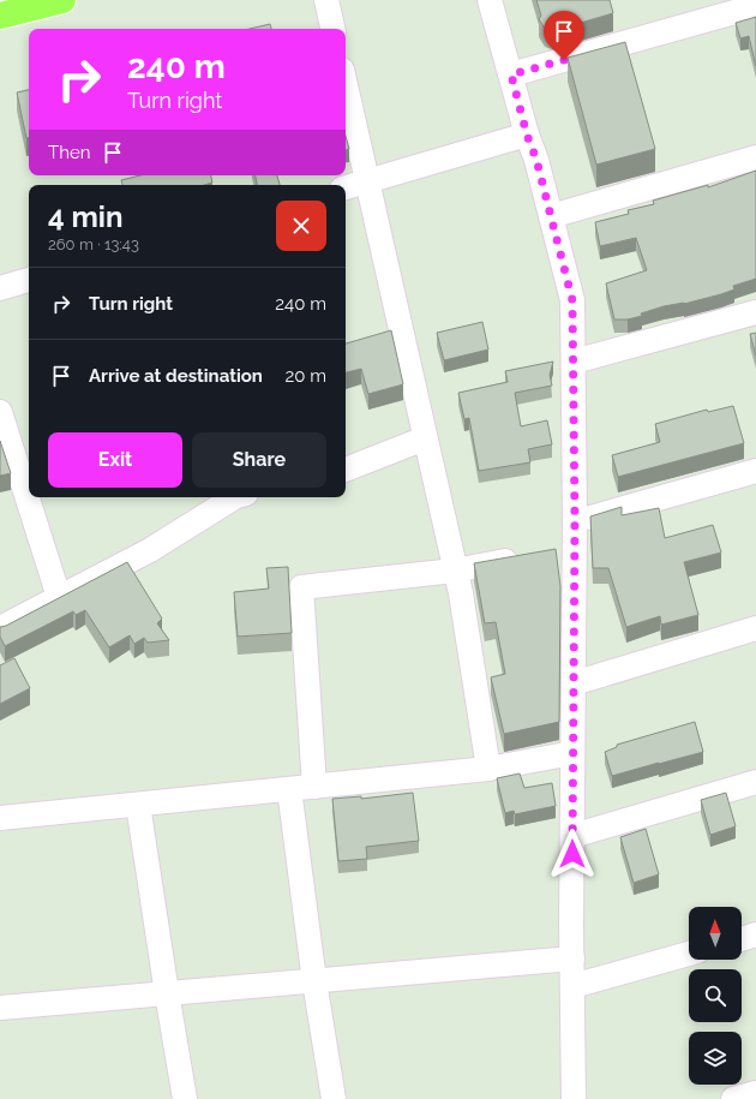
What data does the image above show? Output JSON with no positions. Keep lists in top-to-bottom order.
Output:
{
  "north": "top",
  "page": {
    "turn": ["240 m", "Turn right"],
    "then": "Then",
    "heading": ["4 min", "260 m · 13:43"],
    "list": [
      {
        "name": "Turn right",
        "value": "240 m"
      },
      {
        "name": "Arrive at destination",
        "value": "20 m"
      }
    ],
    "buttons": ["Exit", "Share"]
  }
}
